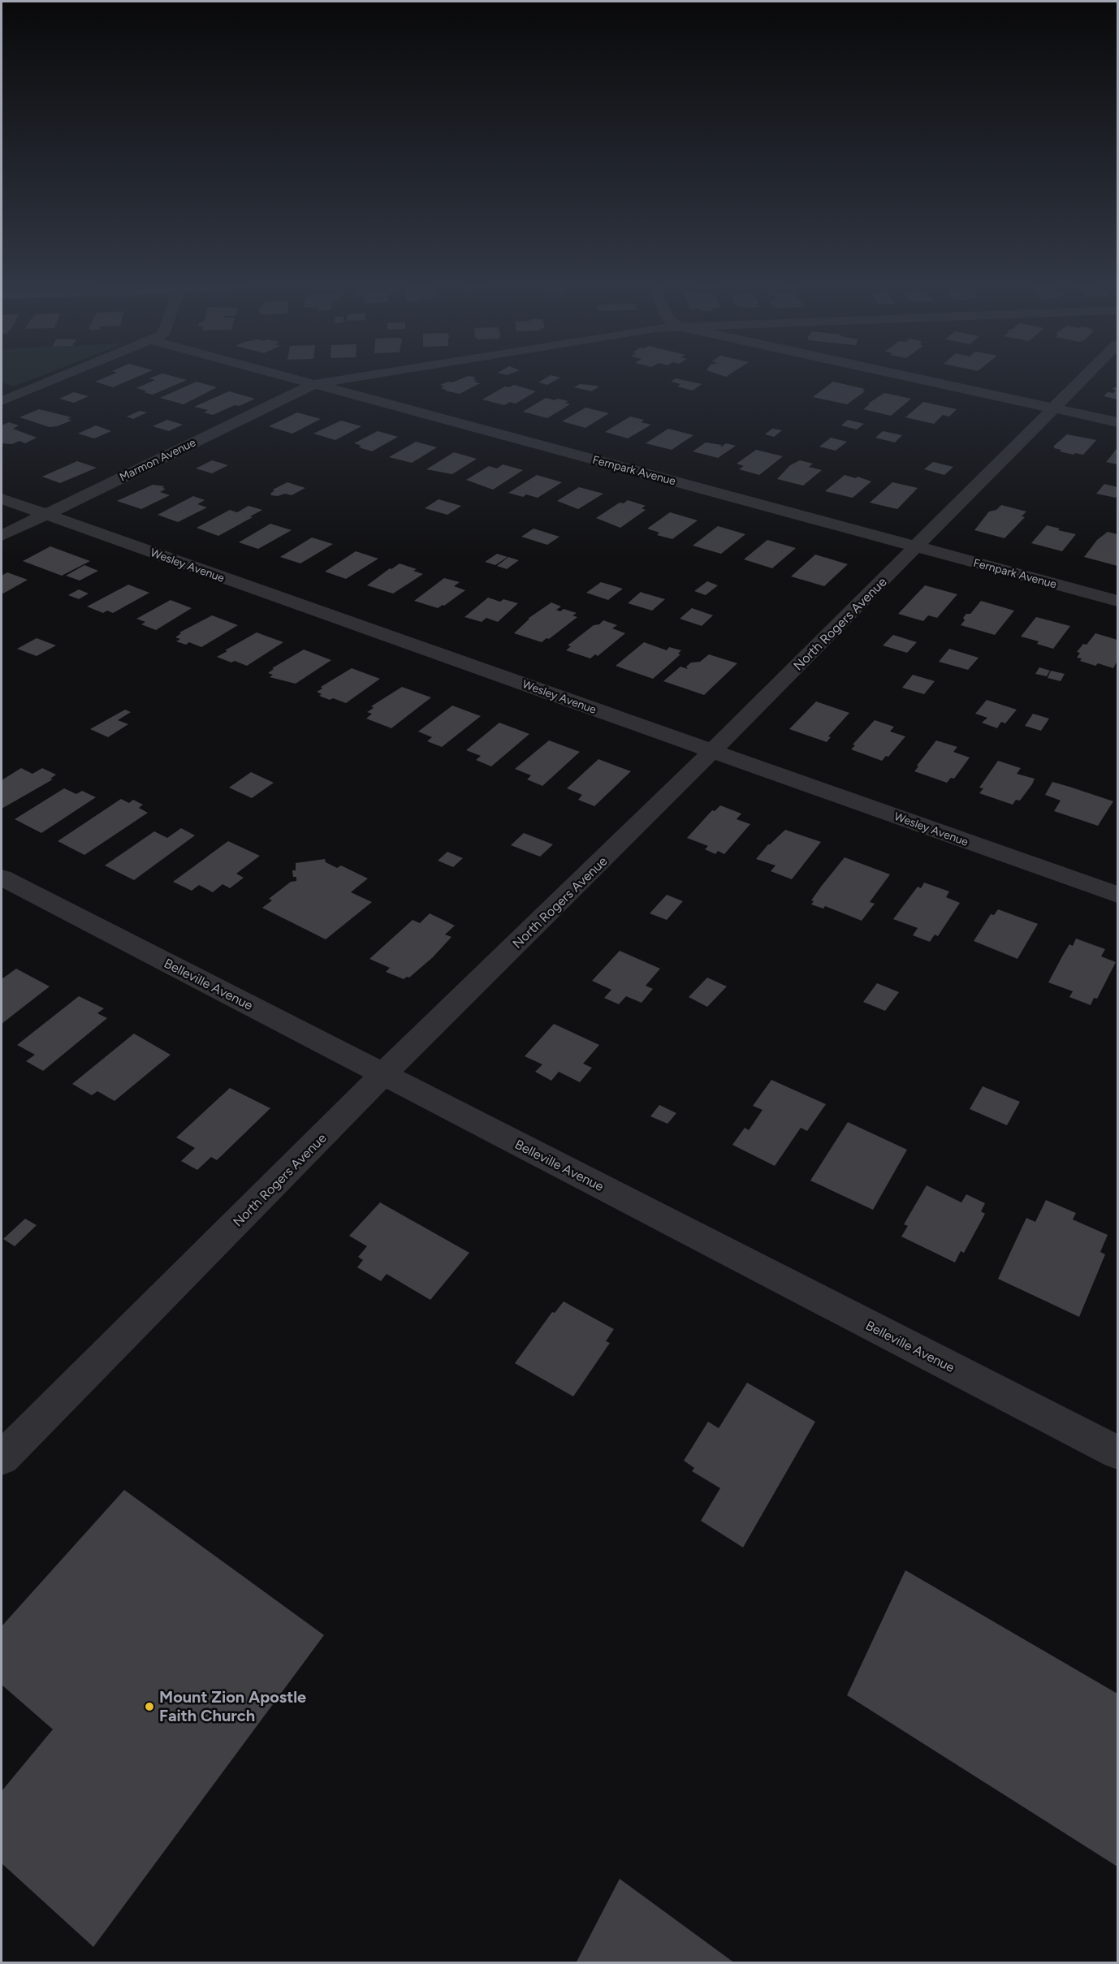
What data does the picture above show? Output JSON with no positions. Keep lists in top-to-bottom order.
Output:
{
  "streets": {
    "street": [
      "Marmon Avenue",
      "Fernpark Avenue",
      "Wesley Avenue",
      "North Rogers Avenue",
      "Belleville Avenue"
    ]
  },
  "crossings": [
    ["Marmon Avenue", "Fernpark Avenue"],
    ["Marmon Avenue", "Wesley Avenue"],
    ["Fernpark Avenue", "North Rogers Avenue"],
    ["Wesley Avenue", "North Rogers Avenue"],
    ["North Rogers Avenue", "Belleville Avenue"]
  ],
  "places": ["Mount Zion Apostle Faith Church"]
}
